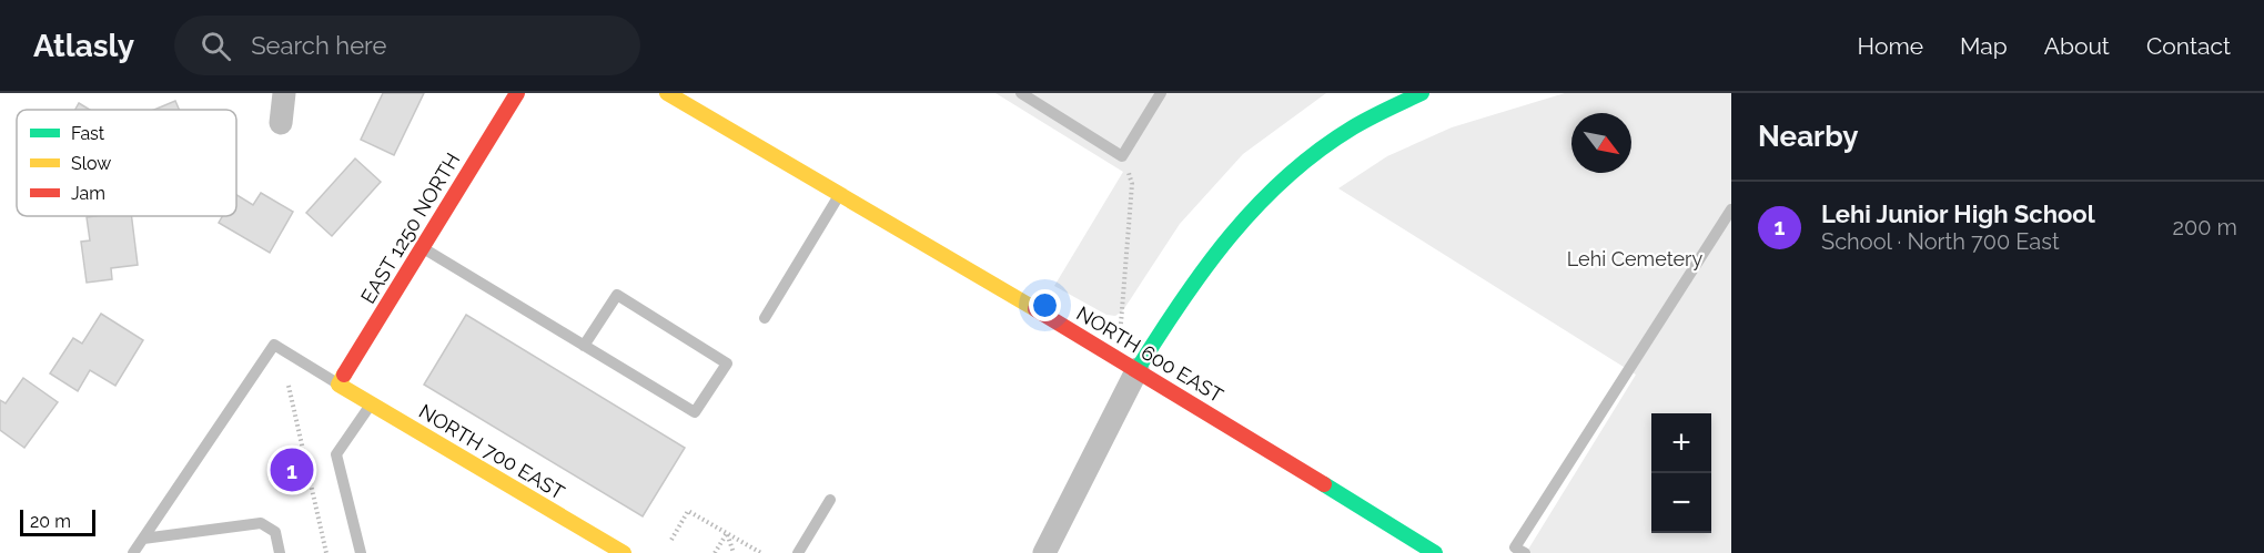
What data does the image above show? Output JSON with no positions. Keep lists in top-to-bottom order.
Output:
{
  "streets": {
    "street": ["EAST 1250 NORTH", "NORTH 600 EAST", "NORTH 700 EAST"]
  },
  "crossings": [
    ["EAST 1250 NORTH", "NORTH 700 EAST"]
  ],
  "parks": ["Lehi Cemetery"],
  "legend": ["Fast", "Slow", "Jam"],
  "scale_bar": "20 m",
  "north": "bottom right",
  "page": {
    "header": "Atlasly",
    "search": "Search here",
    "nav": [
      "Home",
      "Map",
      "About",
      "Contact"
    ],
    "heading": "Nearby",
    "list": [
      {
        "mark": "1",
        "name": "Lehi Junior High School",
        "note": "School · North 700 East",
        "value": "200 m"
      }
    ],
    "map_buttons": ["+", "−"],
    "pins": "1",
    "scale": "20 m"
  }
}
